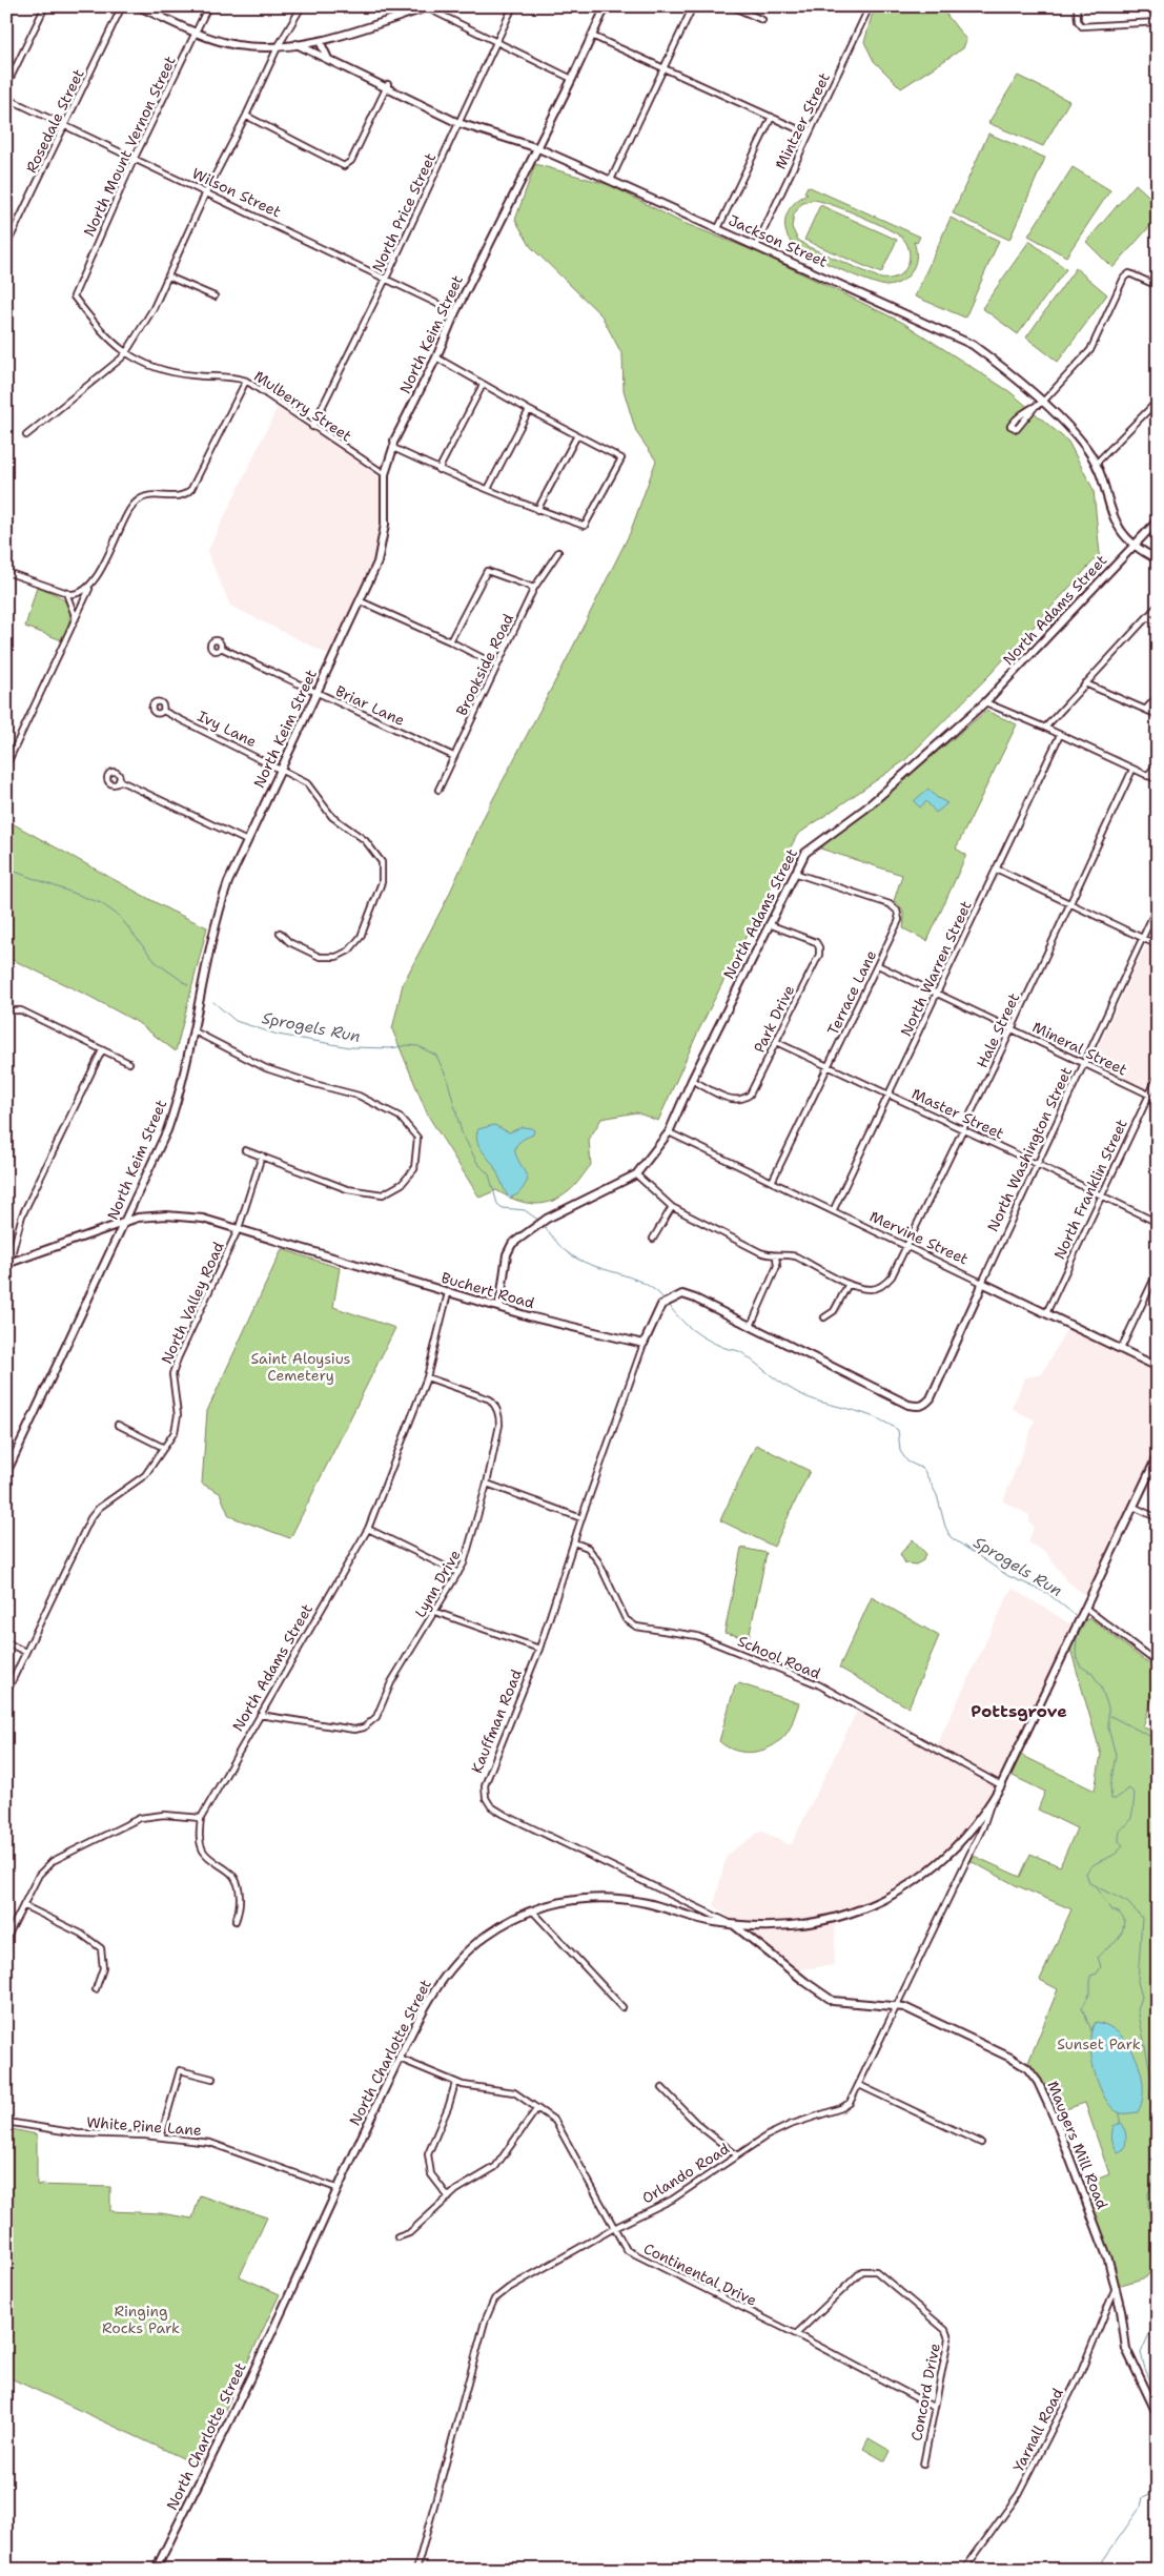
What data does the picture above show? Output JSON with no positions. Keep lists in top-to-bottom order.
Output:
{
  "streets": {
    "street": [
      "Rosedale Street",
      "Mintzer Street",
      "North Mount Vernon Street",
      "Wilson Street",
      "North Price Street",
      "Jackson Street",
      "North Keim Street",
      "Mulberry Street",
      "North Adams Street",
      "Brookside Road",
      "Briar Lane",
      "Ivy Lane",
      "North Warren Street",
      "Terrace Lane",
      "Park Drive",
      "Hale Street",
      "Mineral Street",
      "Master Street",
      "North Washington Street",
      "North Franklin Street",
      "Mervine Street",
      "Buchert Road",
      "North Valley Road",
      "Lynn Drive",
      "School Road",
      "Kauffman Road",
      "North Charlotte Street",
      "White Pine Lane",
      "Maugers Mill Road",
      "Orlando Road",
      "Continental Drive",
      "Concord Drive",
      "Yarnall Road"
    ]
  },
  "crossings": [
    ["Rosedale Street", "Wilson Street"],
    ["Mintzer Street", "Jackson Street"],
    ["North Mount Vernon Street", "Wilson Street"],
    ["North Mount Vernon Street", "Mulberry Street"],
    ["Wilson Street", "North Price Street"],
    ["Wilson Street", "North Keim Street"],
    ["North Price Street", "Jackson Street"],
    ["North Price Street", "Mulberry Street"],
    ["Jackson Street", "North Keim Street"],
    ["Jackson Street", "North Adams Street"],
    ["North Keim Street", "Mulberry Street"],
    ["North Keim Street", "Briar Lane"],
    ["North Keim Street", "Ivy Lane"],
    ["North Keim Street", "Buchert Road"],
    ["North Adams Street", "Terrace Lane"],
    ["North Adams Street", "Park Drive"],
    ["North Adams Street", "Mervine Street"],
    ["North Adams Street", "Buchert Road"],
    ["North Adams Street", "Lynn Drive"],
    ["Brookside Road", "Briar Lane"],
    ["North Warren Street", "Mineral Street"],
    ["North Warren Street", "Master Street"],
    ["North Warren Street", "Mervine Street"],
    ["Terrace Lane", "Mineral Street"],
    ["Terrace Lane", "Master Street"],
    ["Terrace Lane", "Mervine Street"],
    ["Park Drive", "Master Street"],
    ["Hale Street", "Mineral Street"],
    ["Hale Street", "Master Street"],
    ["Hale Street", "Mervine Street"],
    ["Mineral Street", "North Washington Street"],
    ["Mineral Street", "North Franklin Street"],
    ["Master Street", "North Washington Street"],
    ["Master Street", "North Franklin Street"],
    ["North Washington Street", "Mervine Street"],
    ["North Franklin Street", "Mervine Street"],
    ["Buchert Road", "North Valley Road"],
    ["Buchert Road", "Kauffman Road"],
    ["School Road", "Kauffman Road"],
    ["School Road", "North Charlotte Street"],
    ["Kauffman Road", "North Charlotte Street"],
    ["Kauffman Road", "Maugers Mill Road"],
    ["North Charlotte Street", "White Pine Lane"],
    ["North Charlotte Street", "Orlando Road"],
    ["North Charlotte Street", "Continental Drive"],
    ["Maugers Mill Road", "Orlando Road"],
    ["Maugers Mill Road", "Yarnall Road"],
    ["Orlando Road", "Continental Drive"],
    ["Continental Drive", "Concord Drive"]
  ],
  "districts": ["Pottsgrove"],
  "water": ["Sprogels Run"],
  "parks": ["Saint Aloysius Cemetery", "Sunset Park", "Ringing Rocks Park"]
}
